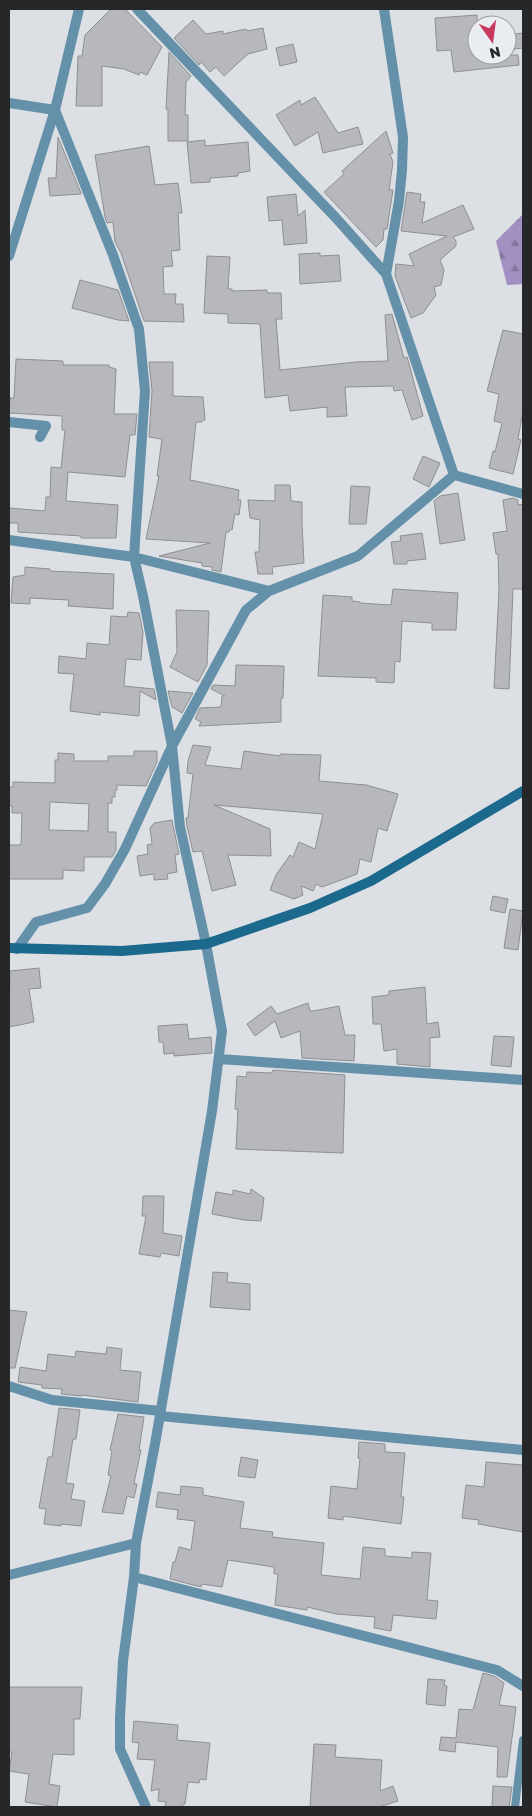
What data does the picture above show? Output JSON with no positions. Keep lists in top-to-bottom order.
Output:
{
  "north": "bottom"
}
